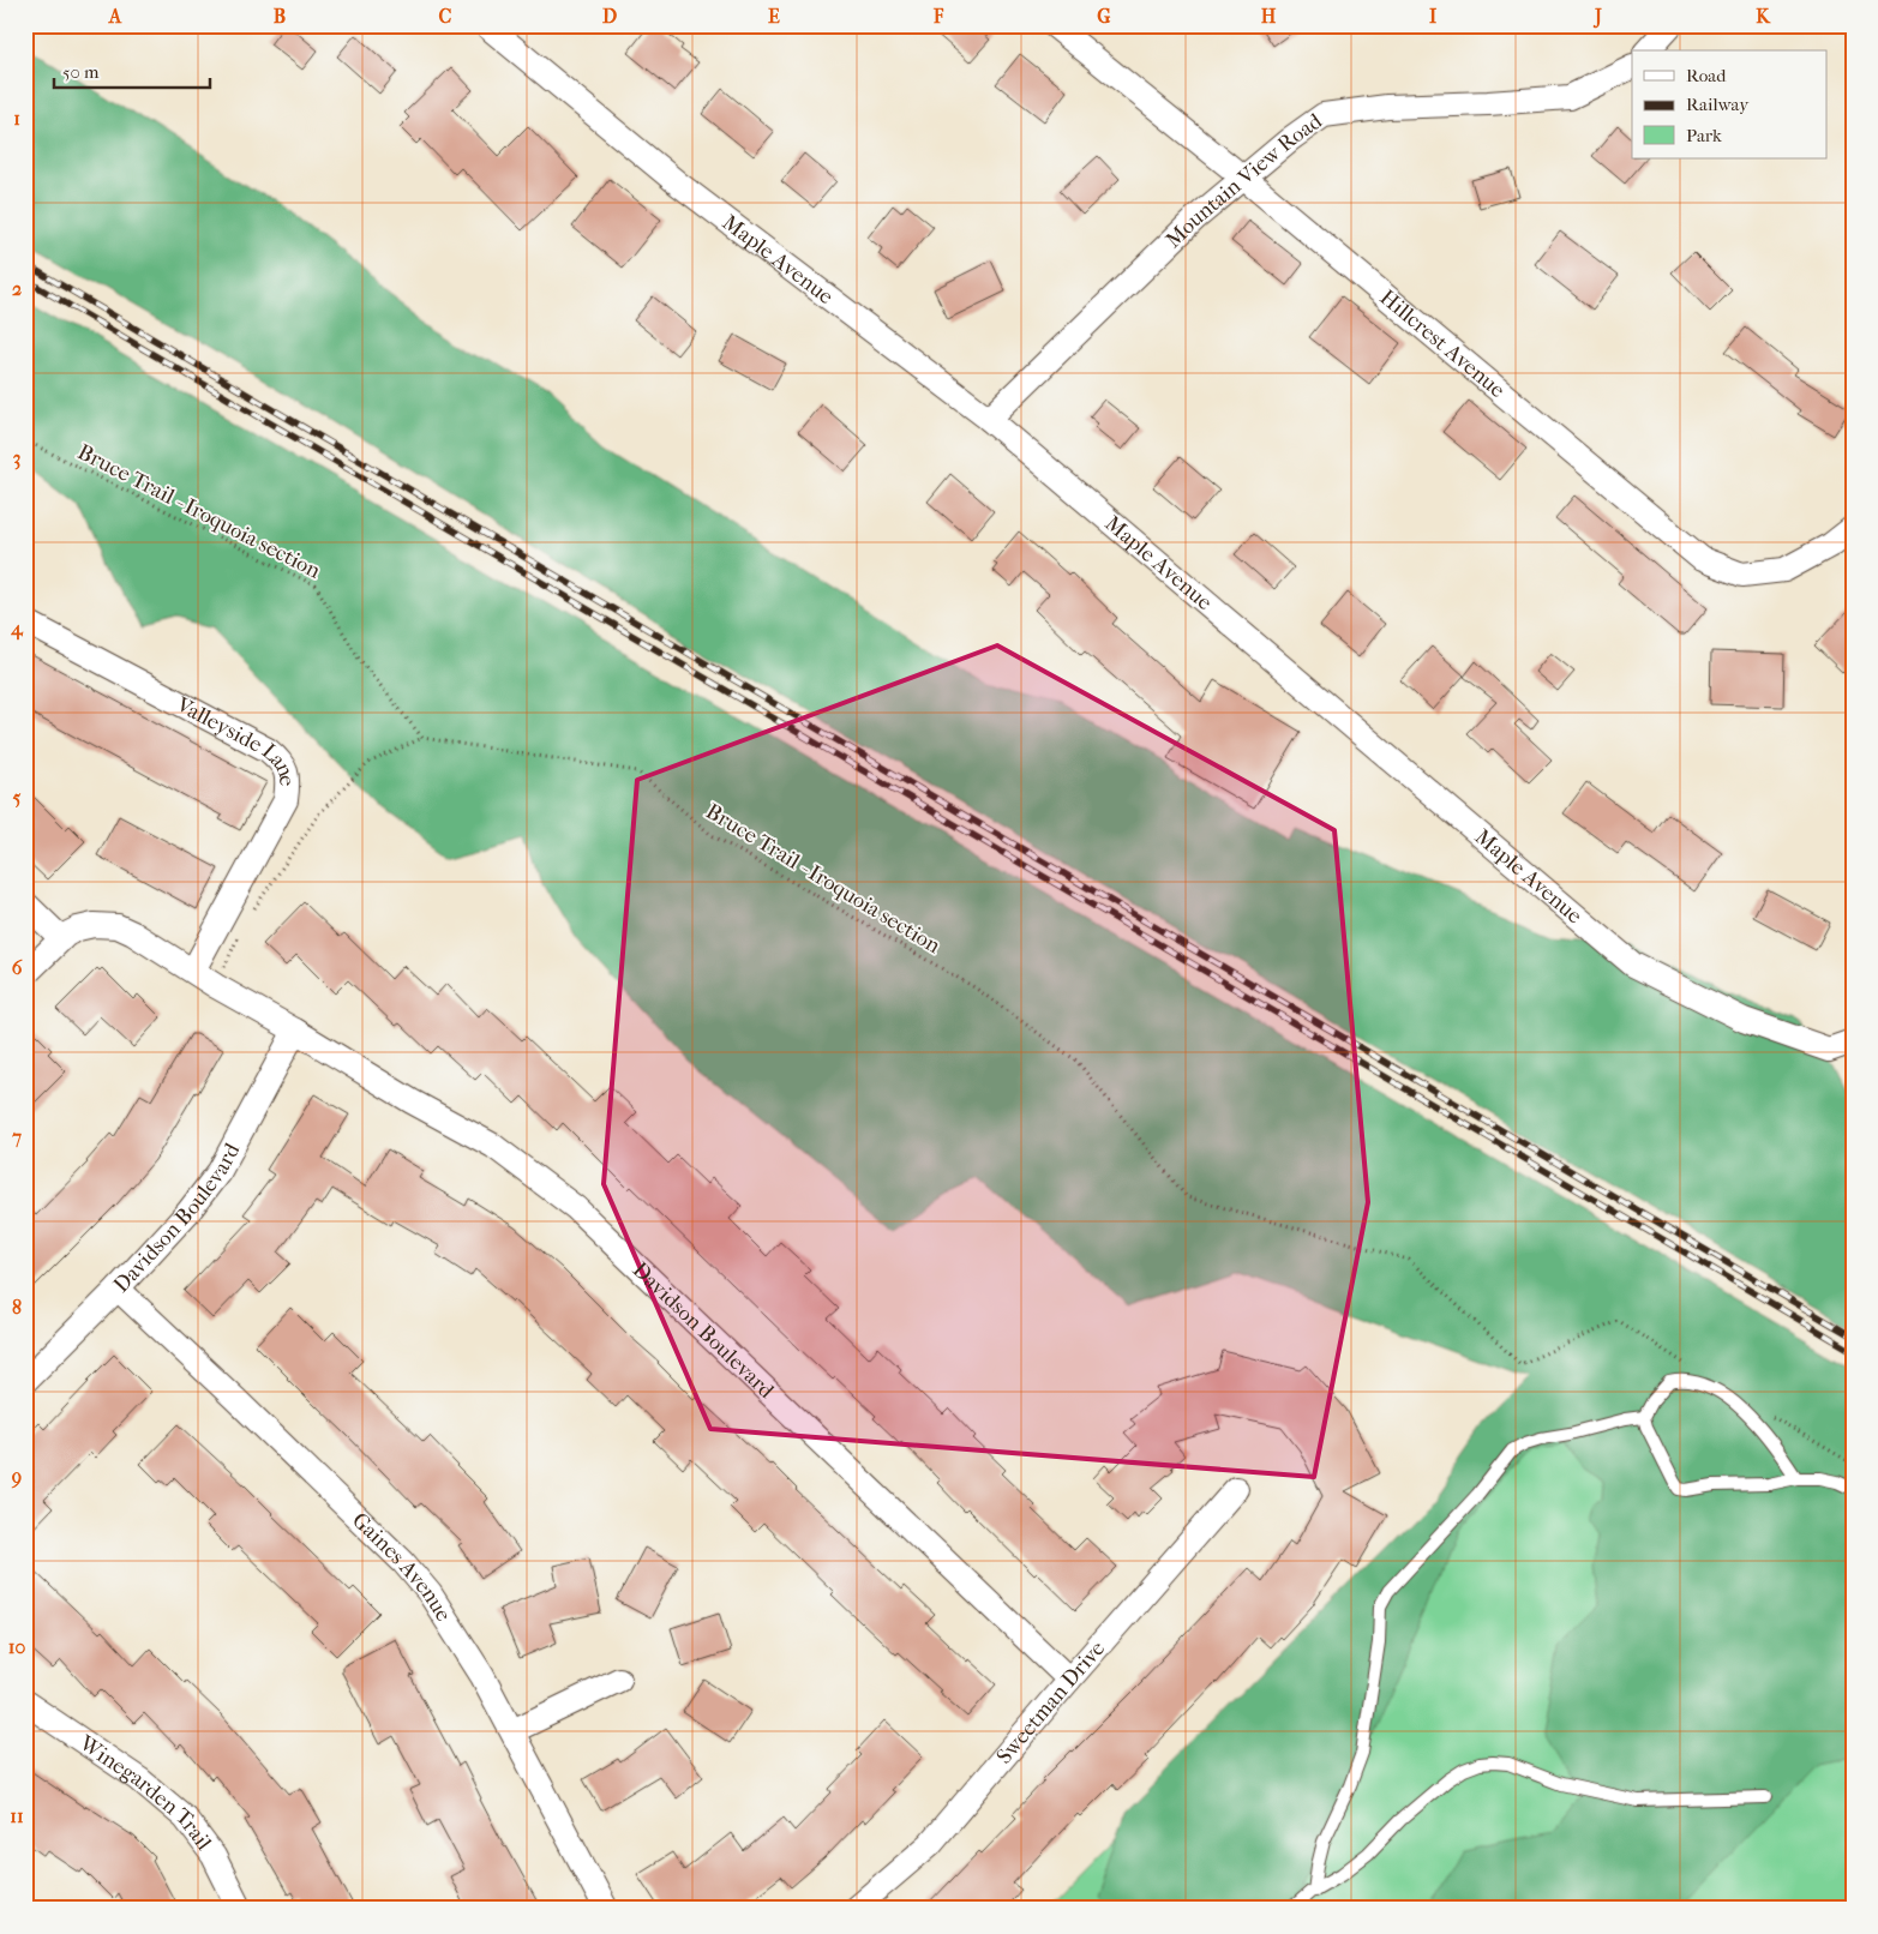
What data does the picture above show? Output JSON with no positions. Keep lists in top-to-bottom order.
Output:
{
  "streets": {
    "street": [
      "Mountain View Road",
      "Maple Avenue",
      "Hillcrest Avenue",
      "Valleyside Lane",
      "Davidson Boulevard",
      "Gaines Avenue",
      "Sweetman Drive",
      "Winegarden Trail"
    ],
    "path": ["Bruce Trail - Iroquoia section"]
  },
  "crossings": [
    ["Mountain View Road", "Maple Avenue"],
    ["Mountain View Road", "Hillcrest Avenue"],
    ["Valleyside Lane", "Davidson Boulevard"],
    ["Davidson Boulevard", "Gaines Avenue"],
    ["Davidson Boulevard", "Sweetman Drive"]
  ],
  "legend": ["Road", "Railway", "Park"],
  "scale_bar": "50 m",
  "grid": {
    "columns": [
      "A",
      "B",
      "C",
      "D",
      "E",
      "F",
      "G",
      "H",
      "I",
      "J",
      "K"
    ],
    "rows": [
      "1",
      "2",
      "3",
      "4",
      "5",
      "6",
      "7",
      "8",
      "9",
      "10",
      "11"
    ]
  }
}
